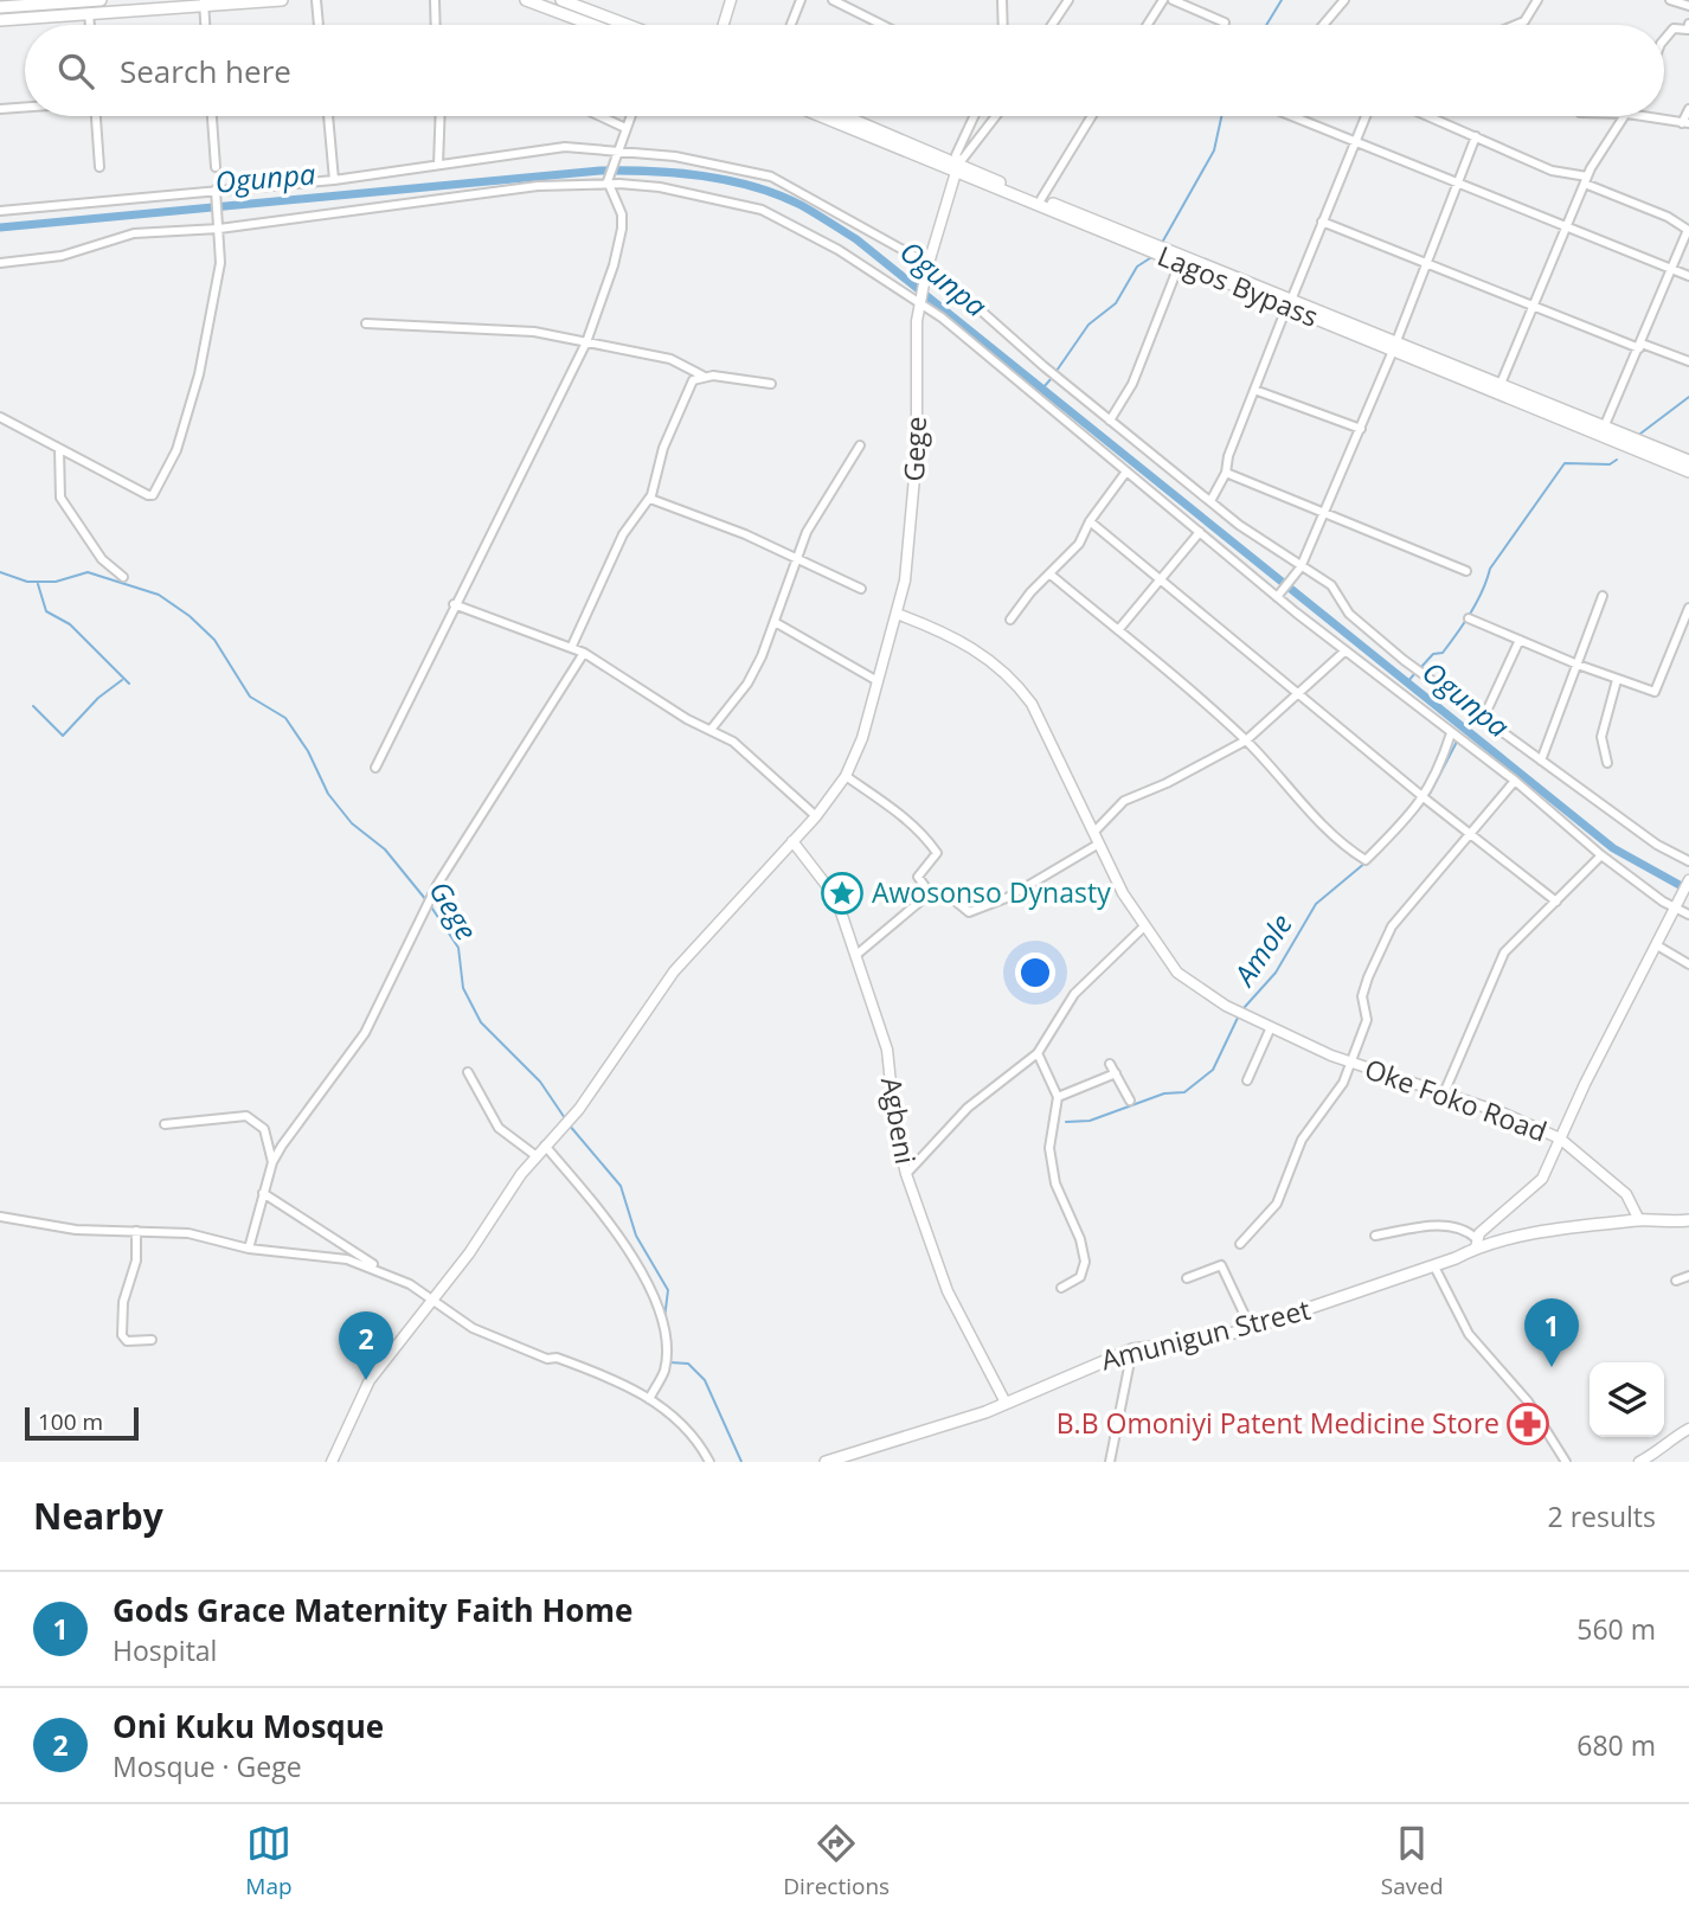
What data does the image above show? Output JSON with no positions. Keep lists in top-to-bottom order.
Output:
{
  "streets": {
    "main road": ["Lagos Bypass", "Amunigun Street"],
    "street": ["Gege", "Oke Foko Road", "Agbeni"]
  },
  "crossings": [
    ["Lagos Bypass", "Gege"],
    ["Gege", "Oke Foko Road"],
    ["Gege", "Agbeni"],
    ["Oke Foko Road", "Amunigun Street"],
    ["Agbeni", "Amunigun Street"]
  ],
  "water": ["Ogunpa", "Gege", "Amole"],
  "places": {
    "place": ["Awosonso Dynasty"],
    "pharmacy": ["B.B Omoniyi Patent Medicine Store"]
  },
  "scale_bar": "100 m",
  "page": {
    "search": "Search here",
    "pins": ["1", "2"],
    "scale": "100 m",
    "heading": ["Nearby", "2 results"],
    "list": [
      {
        "mark": "1",
        "name": "Gods Grace Maternity Faith Home",
        "note": "Hospital",
        "value": "560 m"
      },
      {
        "mark": "2",
        "name": "Oni Kuku Mosque",
        "note": "Mosque · Gege",
        "value": "680 m"
      }
    ],
    "nav": ["Map", "Directions", "Saved"]
  }
}
